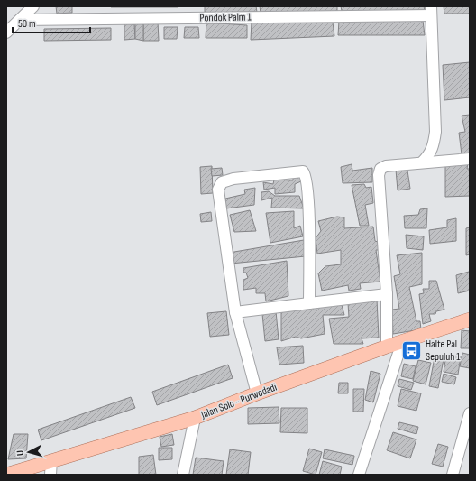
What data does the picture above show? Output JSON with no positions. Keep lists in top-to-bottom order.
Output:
{
  "streets": {
    "main road": ["Jalan Solo - Purwodadi"],
    "street": ["Pondok Palm 1"]
  },
  "places": {
    "bus stop": ["Halte Pal Sepuluh 1"]
  },
  "scale_bar": "50 m",
  "north": "left"
}
